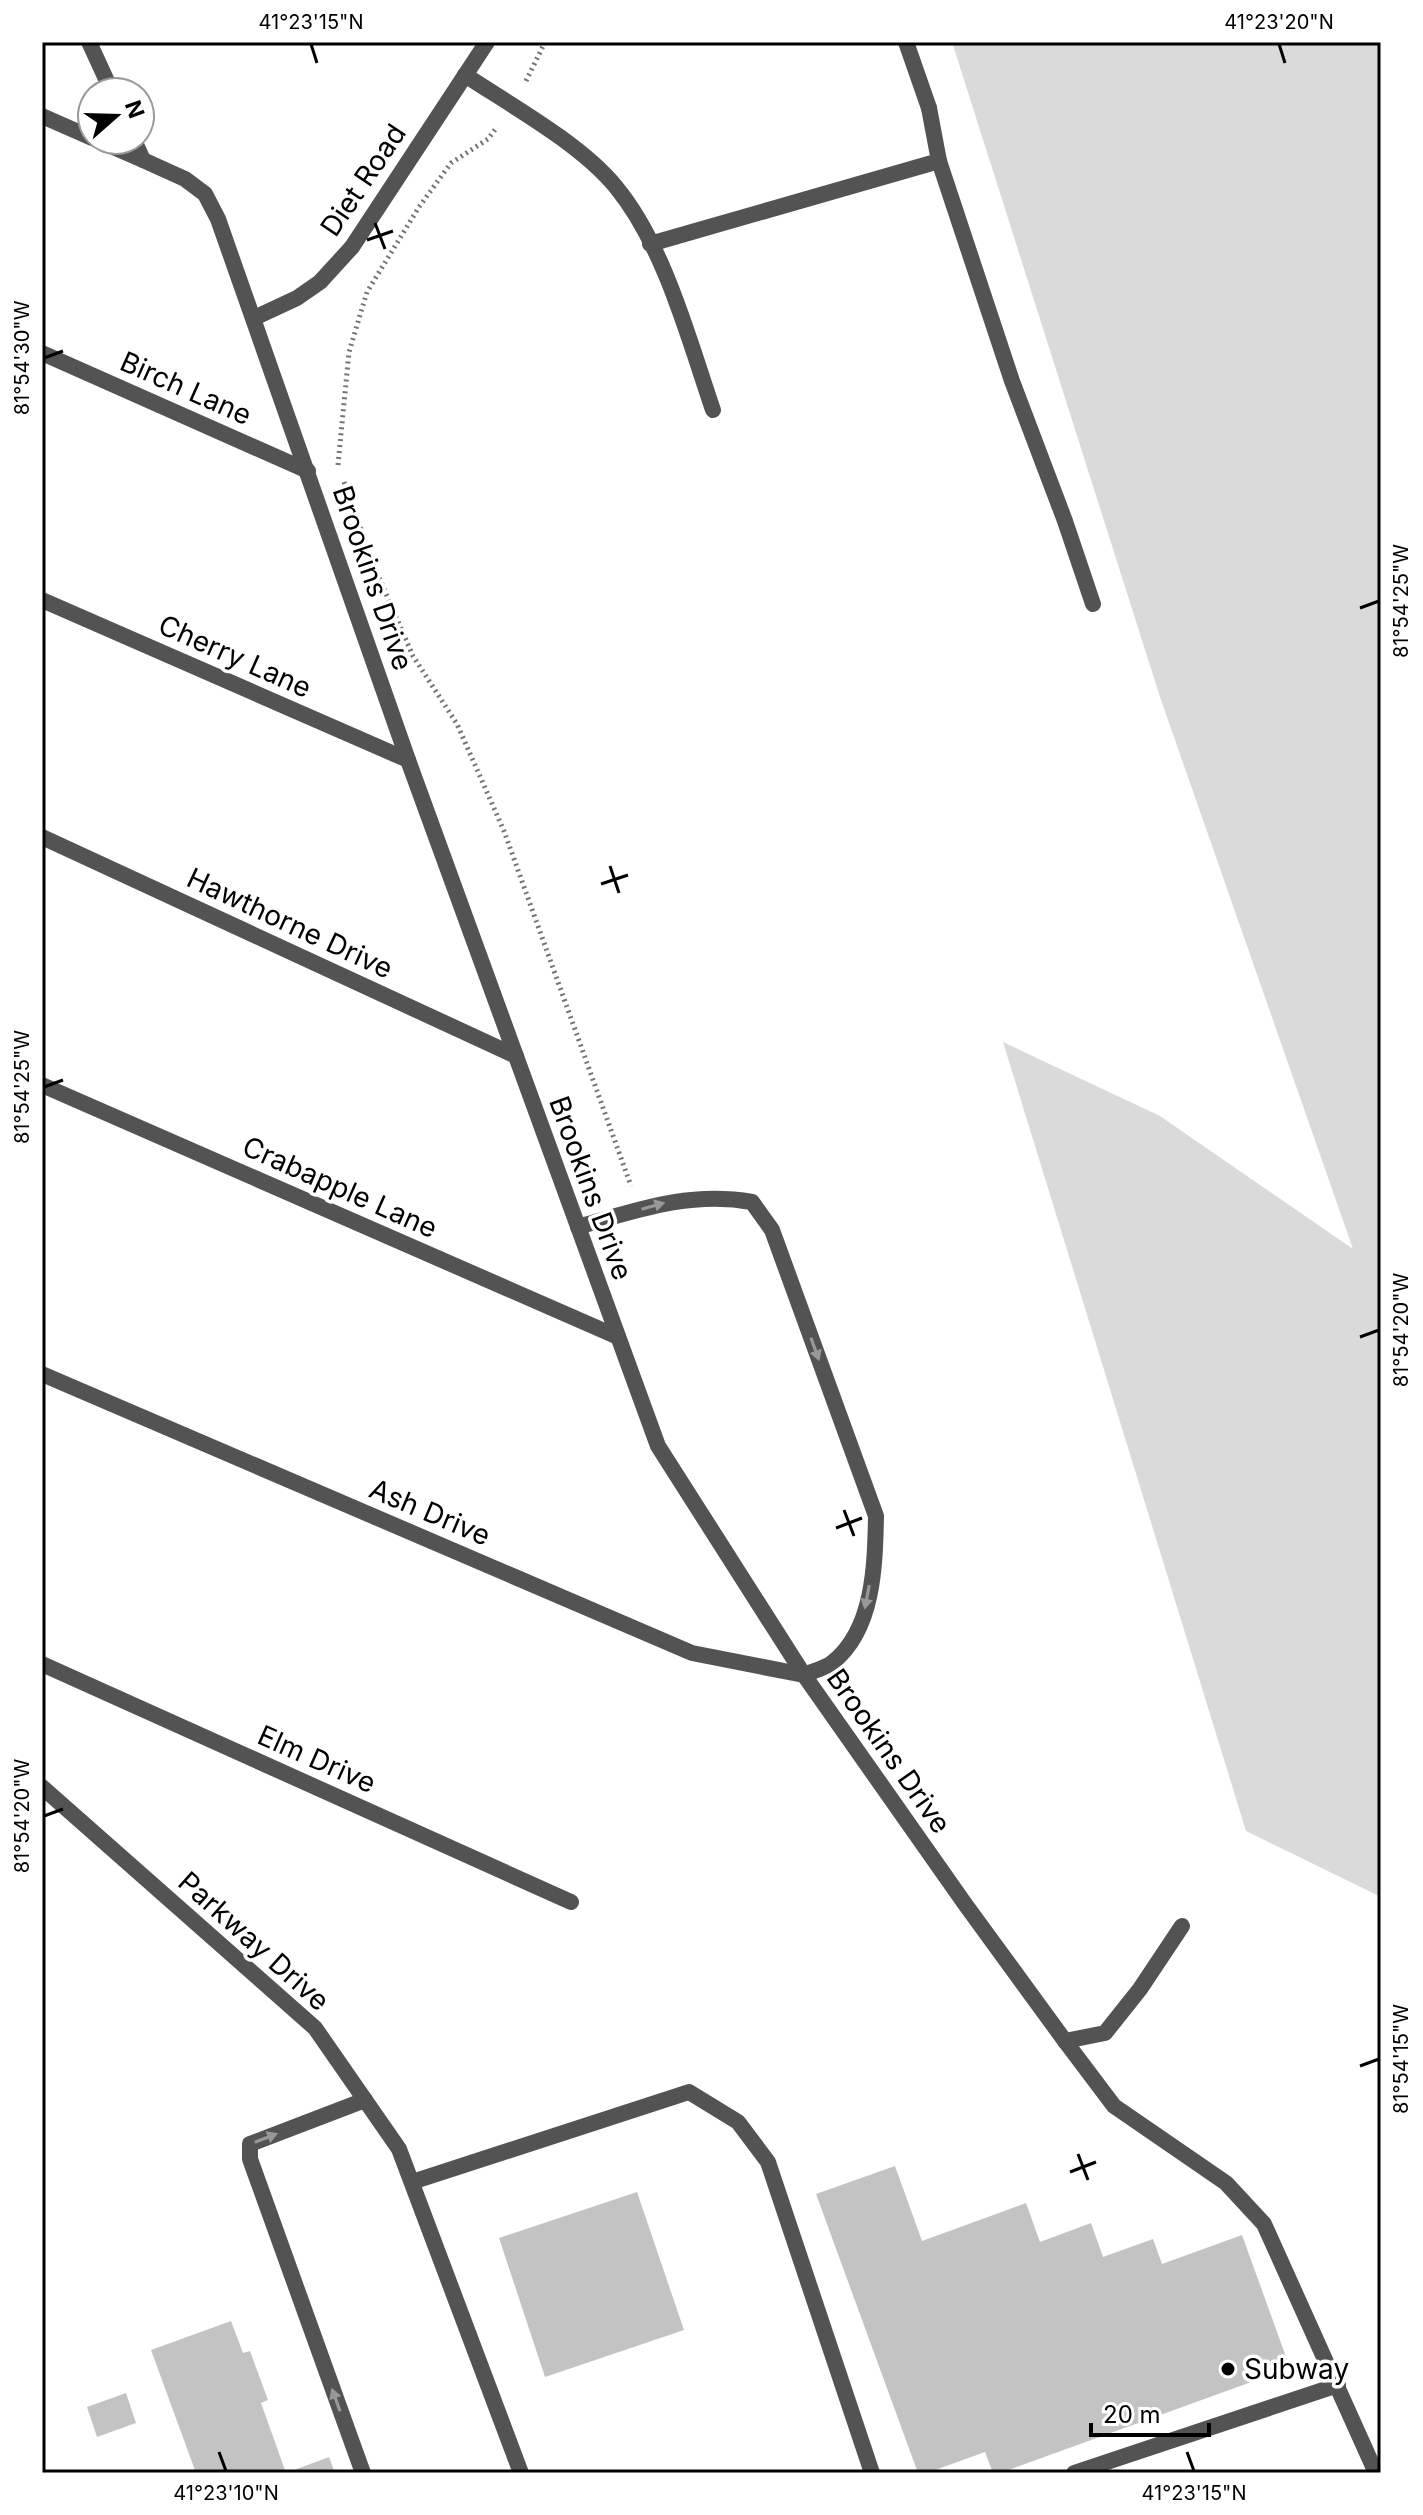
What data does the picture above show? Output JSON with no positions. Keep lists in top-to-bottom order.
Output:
{
  "streets": {
    "street": [
      "Diet Road",
      "Birch Lane",
      "Brookins Drive",
      "Cherry Lane",
      "Hawthorne Drive",
      "Crabapple Lane",
      "Ash Drive",
      "Elm Drive",
      "Parkway Drive"
    ]
  },
  "crossings": [
    ["Diet Road", "Brookins Drive"],
    ["Birch Lane", "Brookins Drive"],
    ["Brookins Drive", "Cherry Lane"],
    ["Brookins Drive", "Hawthorne Drive"],
    ["Brookins Drive", "Crabapple Lane"],
    ["Brookins Drive", "Ash Drive"]
  ],
  "places": ["Subway"],
  "scale_bar": "20 m",
  "north": "right",
  "coordinates": [
    "41°23'15\"N",
    "41°23'20\"N",
    "81°54'30\"W",
    "81°54'25\"W",
    "81°54'20\"W",
    "81°54'15\"W",
    "41°23'10\"N"
  ]
}
